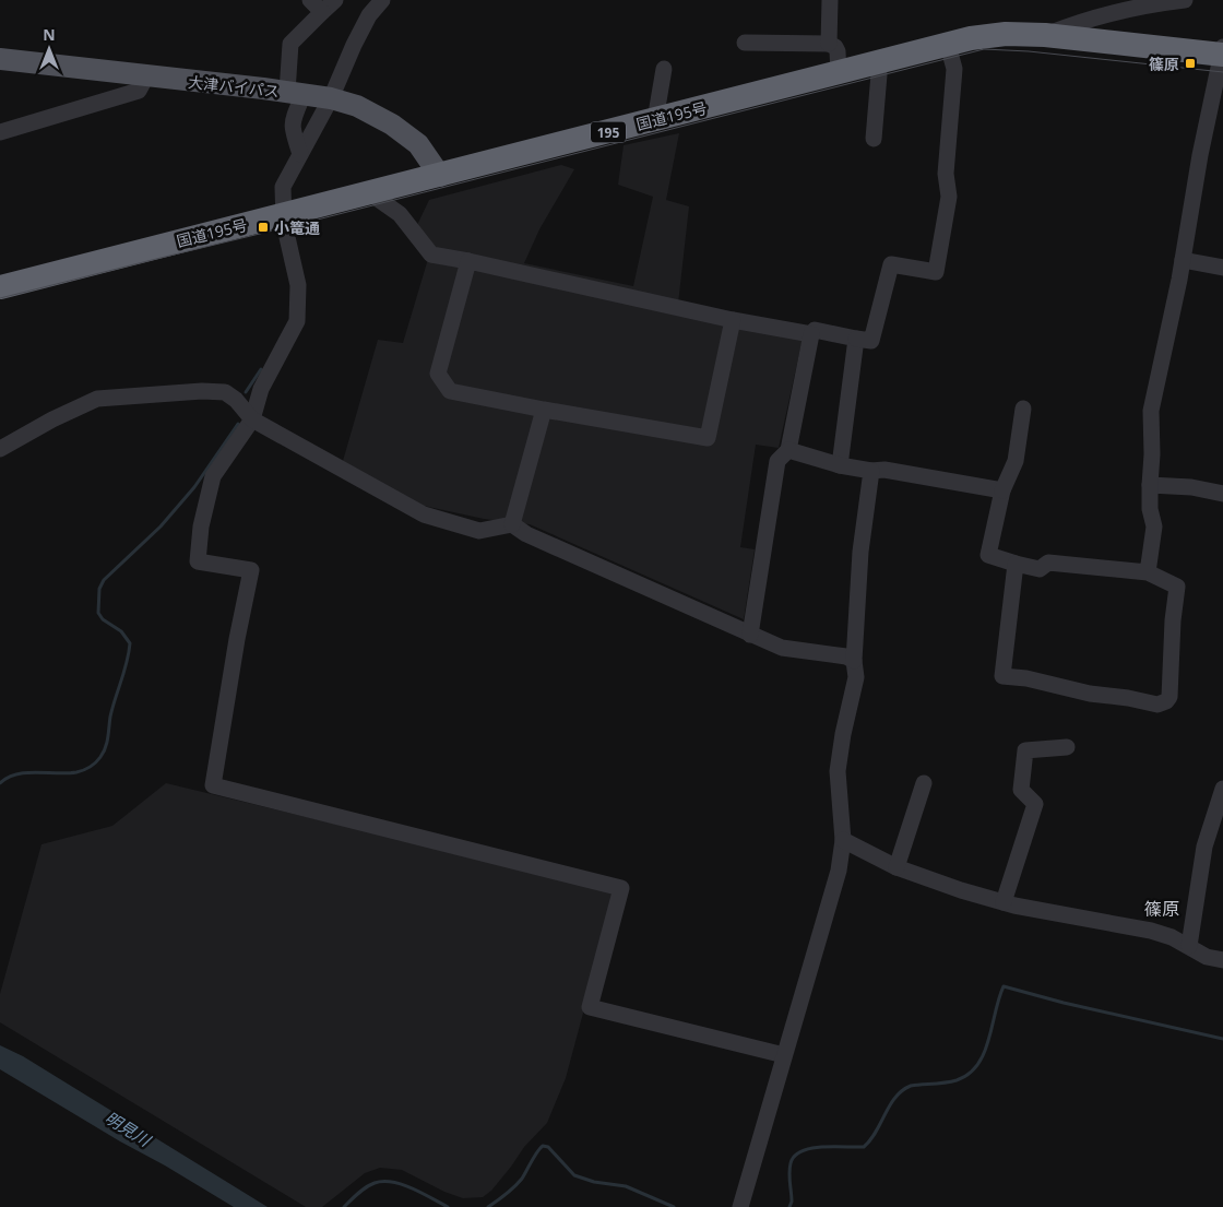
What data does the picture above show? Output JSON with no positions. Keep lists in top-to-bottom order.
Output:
{
  "streets": {
    "highway": ["国道195号", "195"],
    "main road": ["大津バイパス"]
  },
  "crossings": [
    ["大津バイパス", "国道195号"]
  ],
  "districts": ["篠原"],
  "water": ["明見川"],
  "places": {
    "transit": ["篠原", "小篭通"]
  },
  "north": "top"
}
